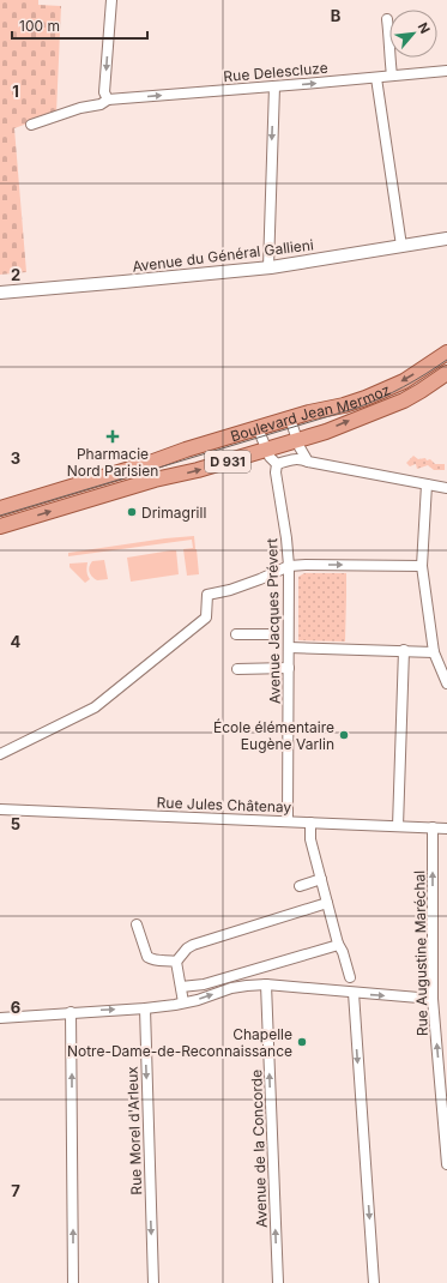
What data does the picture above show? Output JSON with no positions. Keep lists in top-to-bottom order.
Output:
{
  "streets": {
    "main road": ["Boulevard Jean Mermoz", "D 931"],
    "street": [
      "Rue Delescluze",
      "Avenue du Général Gallieni",
      "Avenue Jacques Prévert",
      "Rue Jules Châtenay",
      "Rue Augustine Maréchal",
      "Rue Morel d'Arleux",
      "Avenue de la Concorde"
    ]
  },
  "crossings": [
    ["Avenue Jacques Prévert", "Rue Jules Châtenay"],
    ["Rue Jules Châtenay", "Rue Augustine Maréchal"]
  ],
  "one_way": ["Rue Delescluze", "Avenue de la Concorde"],
  "places": {
    "health": ["Pharmacie Nord Parisien"],
    "other": ["Drimagrill", "École élémentaire Eugène Varlin", "Chapelle Notre-Dame-de-Reconnaissance"]
  },
  "scale_bar": "100 m",
  "north": "top right",
  "grid": {
    "columns": ["B"],
    "rows": [
      "1",
      "2",
      "3",
      "4",
      "5",
      "6",
      "7"
    ]
  }
}
